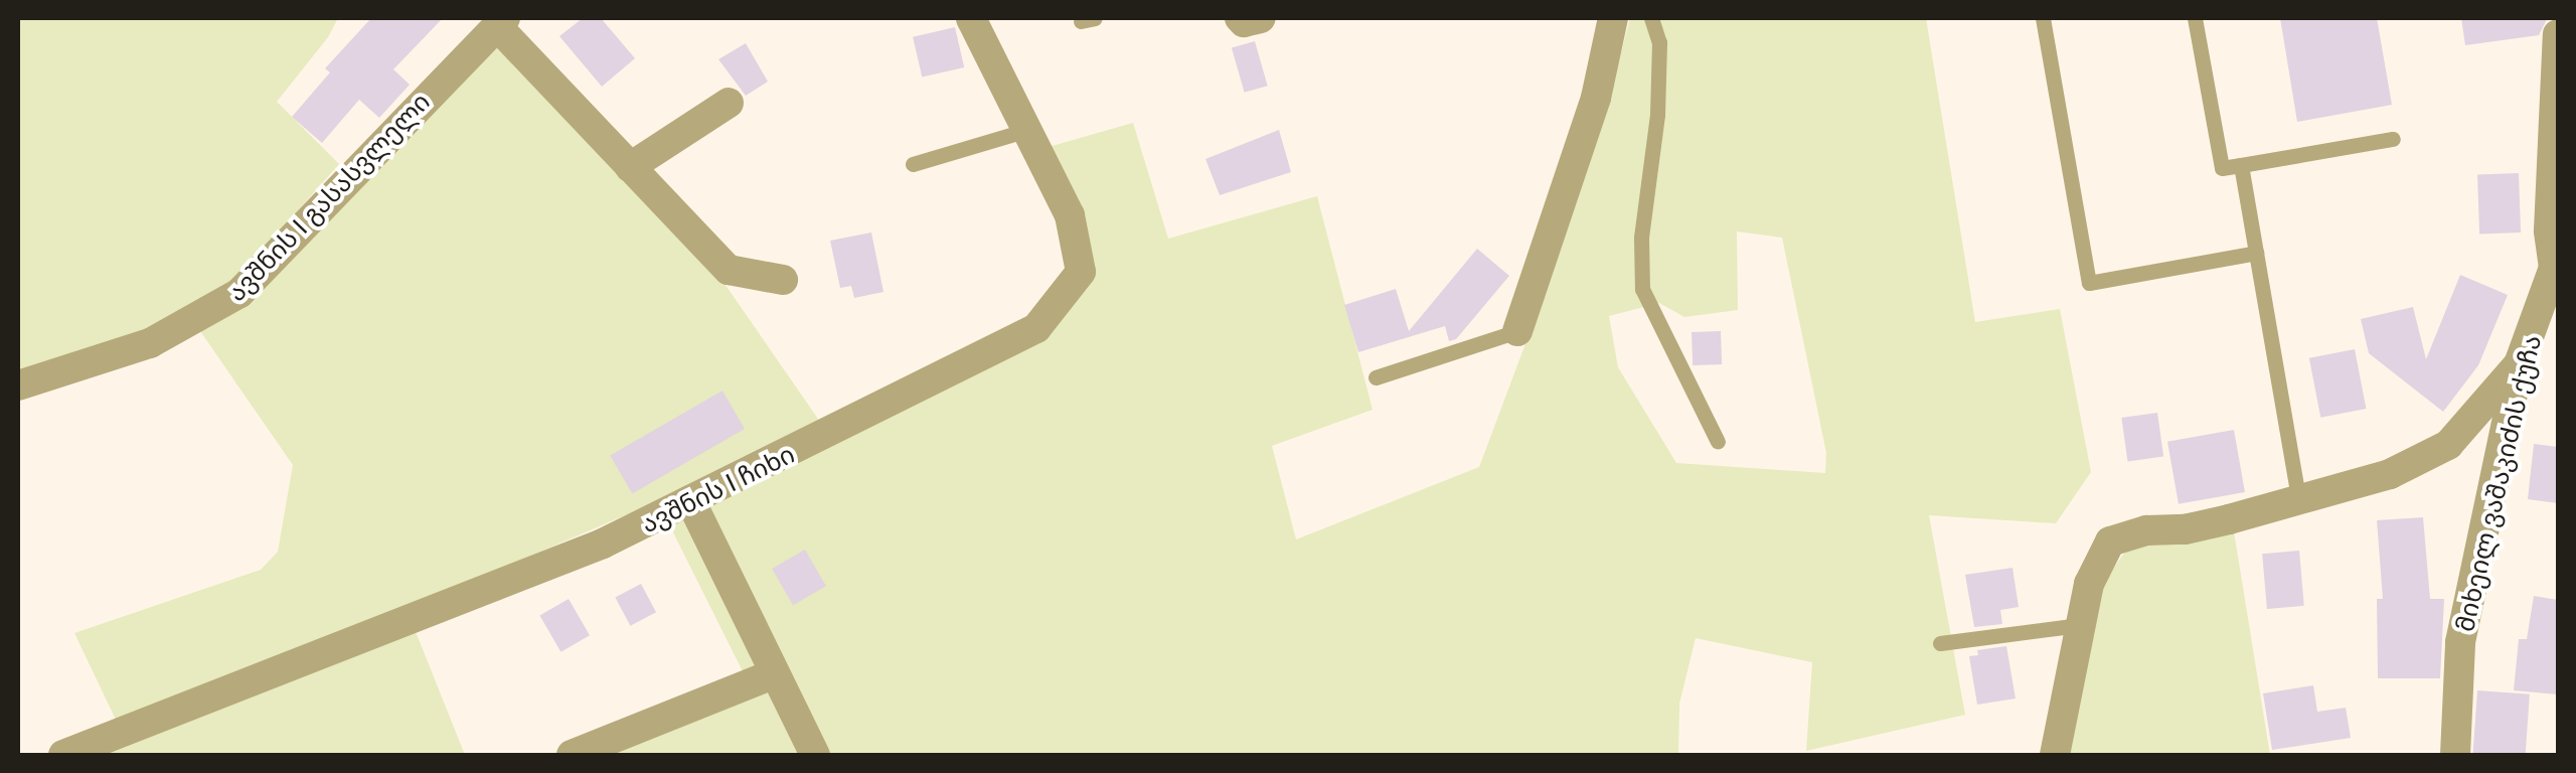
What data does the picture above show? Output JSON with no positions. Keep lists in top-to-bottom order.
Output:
{
  "streets": {
    "street": ["ავშნის I გასასვლელი", "მიხეილ ვაშაკიძის ქუჩა", "ავშნის I ჩიხი"]
  }
}
